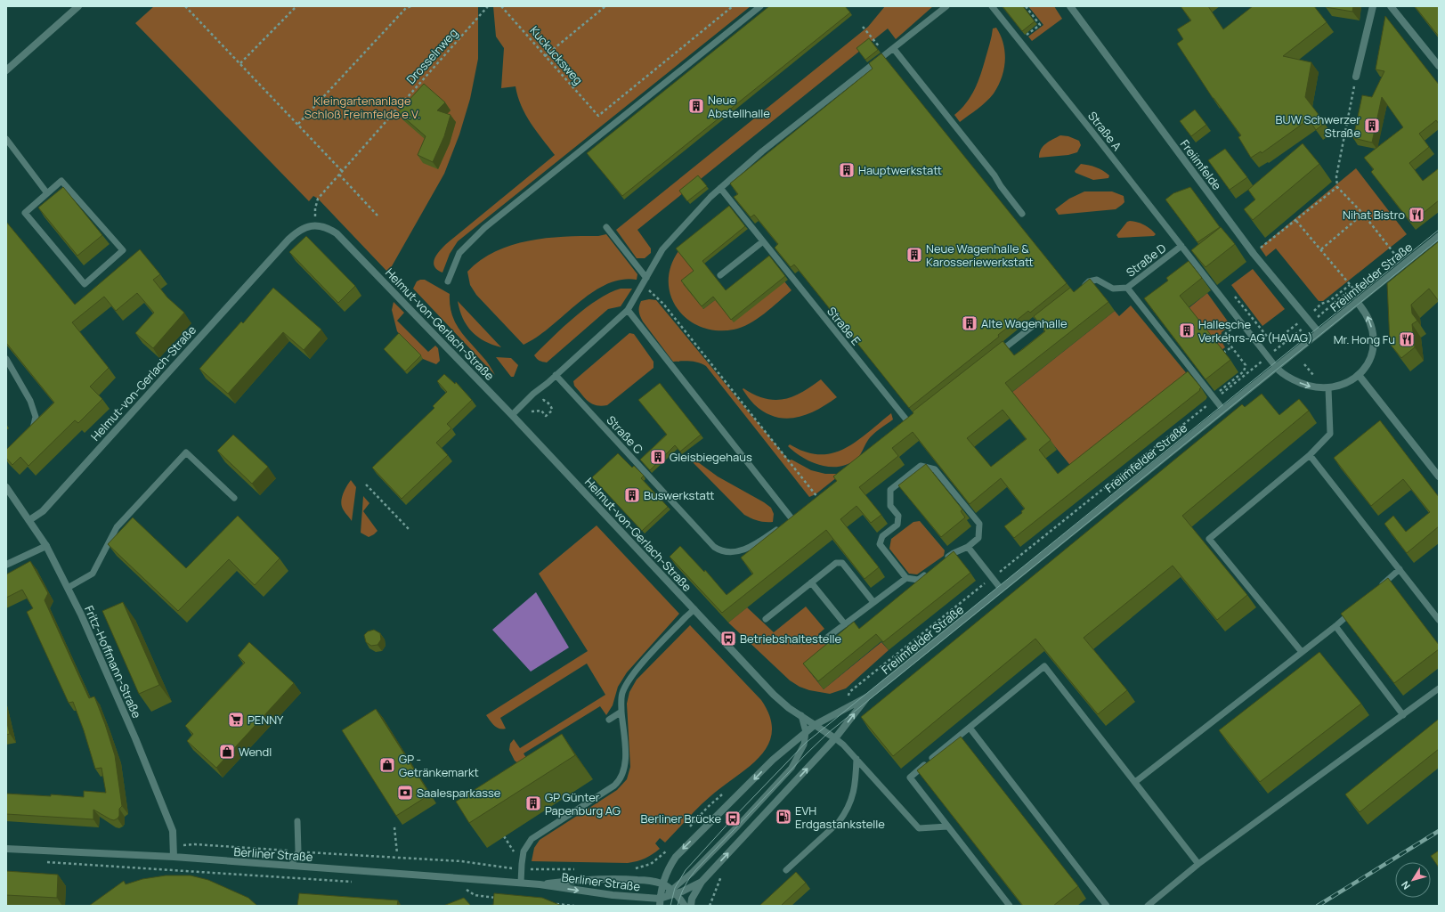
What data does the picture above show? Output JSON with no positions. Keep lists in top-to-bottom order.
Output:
{
  "streets": {
    "street": [
      "Freiimfelde",
      "Freiimfelder Straße",
      "Helmut-von-Gerlach-Straße",
      "Fritz-Hoffmann-Straße",
      "Berliner Straße"
    ],
    "lane": [
      "Straße A",
      "Straße D",
      "Straße E",
      "Straße C"
    ],
    "path": ["Kuckucksweg", "Drosselnweg"]
  },
  "crossings": [
    ["Drosselnweg", "Helmut-von-Gerlach-Straße"],
    ["Straße A", "Straße D"],
    ["Straße A", "Freiimfelder Straße"],
    ["Freiimfelde", "Freiimfelder Straße"],
    ["Freiimfelder Straße", "Helmut-von-Gerlach-Straße"],
    ["Freiimfelder Straße", "Berliner Straße"],
    ["Helmut-von-Gerlach-Straße", "Fritz-Hoffmann-Straße"],
    ["Fritz-Hoffmann-Straße", "Berliner Straße"]
  ],
  "parks": ["Kleingartenanlage Schloß Freimfelde e.V."],
  "places": {
    "building": [
      "Neue Abstellhalle",
      "BUW Schwerzer Straße",
      "Hauptwerkstatt",
      "Neue Wagenhalle & Karosseriewerkstatt",
      "Alte Wagenhalle",
      "Hallesche Verkehrs-AG (HAVAG)",
      "Gleisbiegehaus",
      "Buswerkstatt",
      "GP Günter Papenburg AG"
    ],
    "restaurant": ["Nihat Bistro", "Mr. Hong Fu"],
    "bus stop": ["Betriebshaltestelle", "Berliner Brücke"],
    "supermarket": ["PENNY"],
    "shop": ["Wendl", "GP - Getränkemarkt"],
    "bank": ["Saalesparkasse"],
    "fuel station": ["EVH Erdgastankstelle"]
  },
  "north": "bottom left"
}
